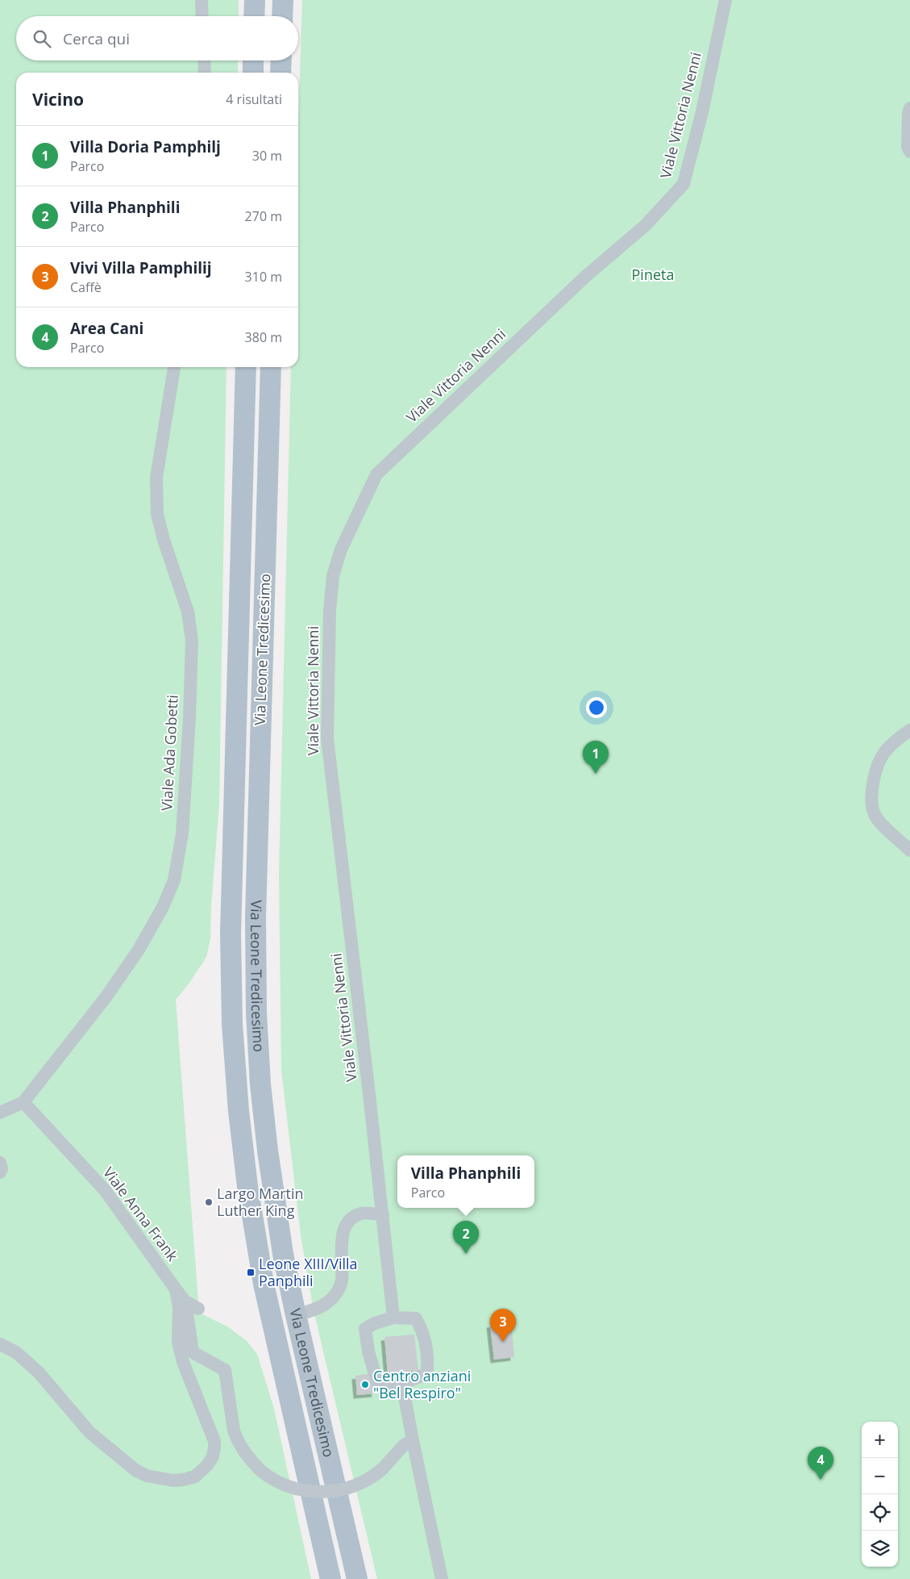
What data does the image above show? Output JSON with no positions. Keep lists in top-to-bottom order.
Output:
{
  "streets": {
    "main road": ["Via Leone Tredicesimo"],
    "street": ["Viale Vittoria Nenni", "Viale Ada Gobetti", "Viale Anna Frank"]
  },
  "crossings": [
    ["Viale Ada Gobetti", "Viale Anna Frank"]
  ],
  "parks": ["Pineta"],
  "places": {
    "other": ["Largo Martin Luther King", "Centro anziani \"Bel Respiro\""],
    "transit": ["Leone XIII/Villa Panphili"]
  },
  "page": {
    "search": "Cerca qui",
    "heading": ["Vicino", "4 risultati"],
    "list": [
      {
        "mark": "1",
        "name": "Villa Doria Pamphilj",
        "note": "Parco",
        "value": "30 m"
      },
      {
        "mark": "2",
        "name": "Villa Phanphili",
        "note": "Parco",
        "value": "270 m"
      },
      {
        "mark": "3",
        "name": "Vivi Villa Pamphilij",
        "note": "Caffè",
        "value": "310 m"
      },
      {
        "mark": "4",
        "name": "Area Cani",
        "note": "Parco",
        "value": "380 m"
      }
    ],
    "pins": [
      "1",
      "2",
      "3",
      "4"
    ],
    "popup": ["Villa Phanphili", "Parco"],
    "map_buttons": ["+", "−"]
  }
}
